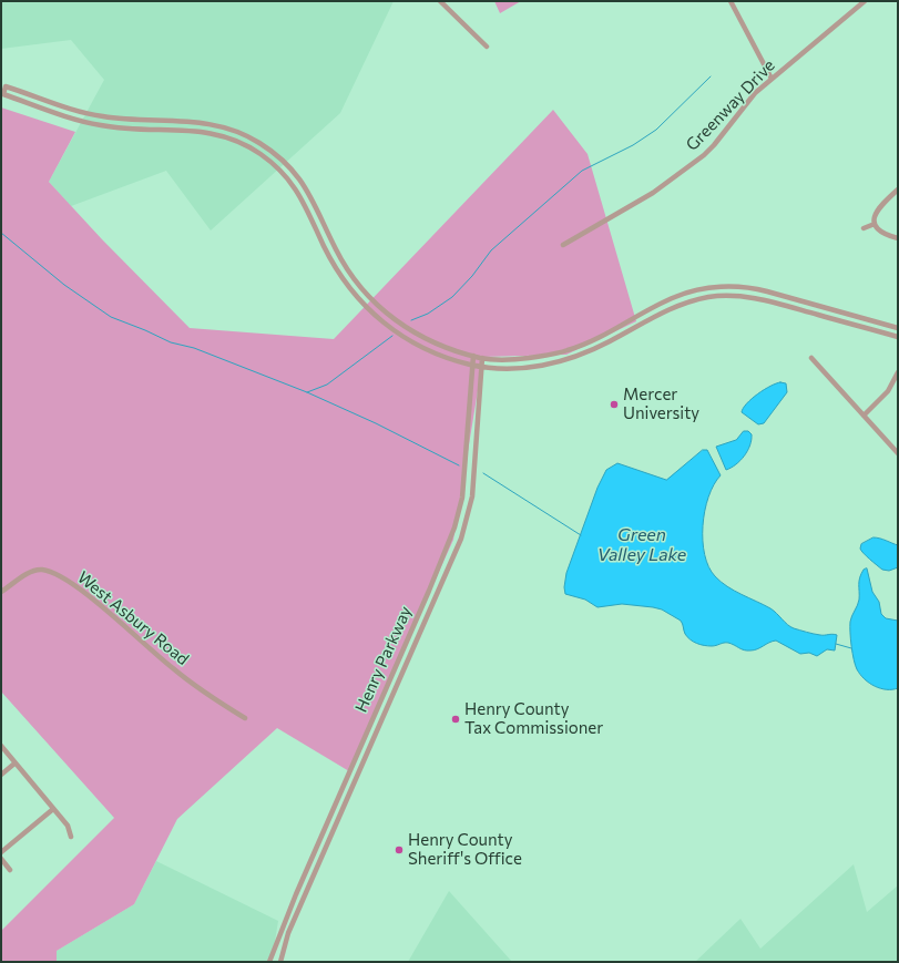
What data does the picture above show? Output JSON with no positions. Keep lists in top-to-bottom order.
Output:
{
  "streets": {
    "street": ["Greenway Drive", "West Asbury Road", "Henry Parkway"]
  },
  "water": ["Green Valley Lake"],
  "places": ["Mercer University", "Henry County Tax Commissioner", "Henry County Sheriff's Office"]
}
